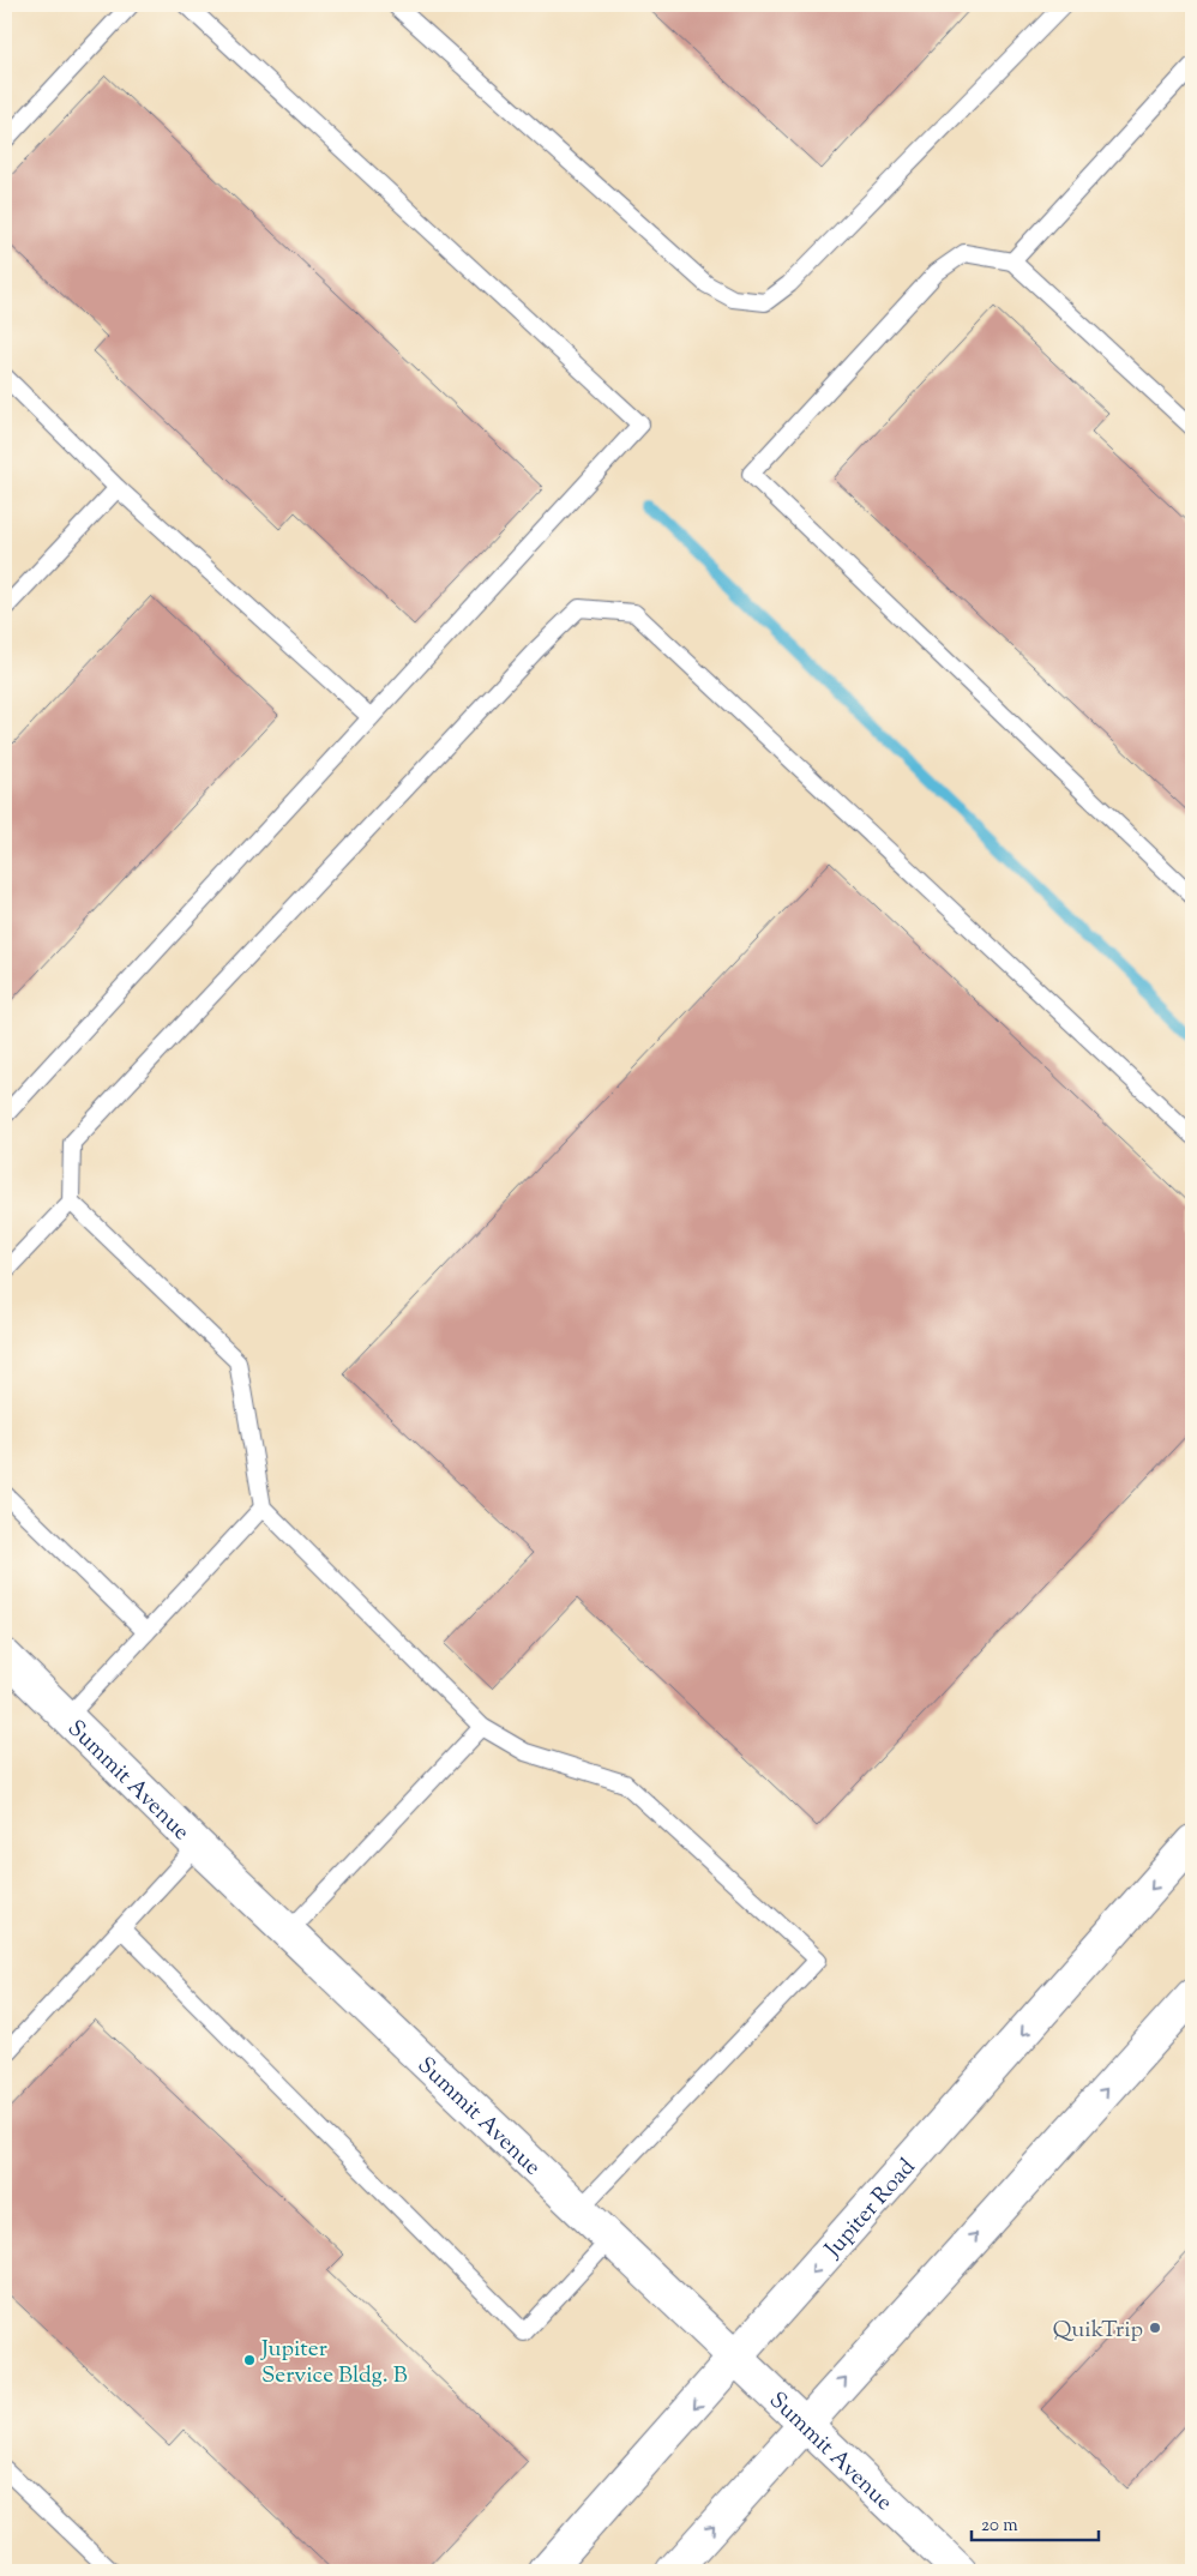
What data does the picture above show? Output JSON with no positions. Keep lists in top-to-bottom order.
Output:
{
  "streets": {
    "main road": ["Summit Avenue", "Jupiter Road"]
  },
  "crossings": [
    ["Summit Avenue", "Jupiter Road"]
  ],
  "places": ["QuikTrip", "Jupiter Service Bldg. B"],
  "scale_bar": "20 m"
}
